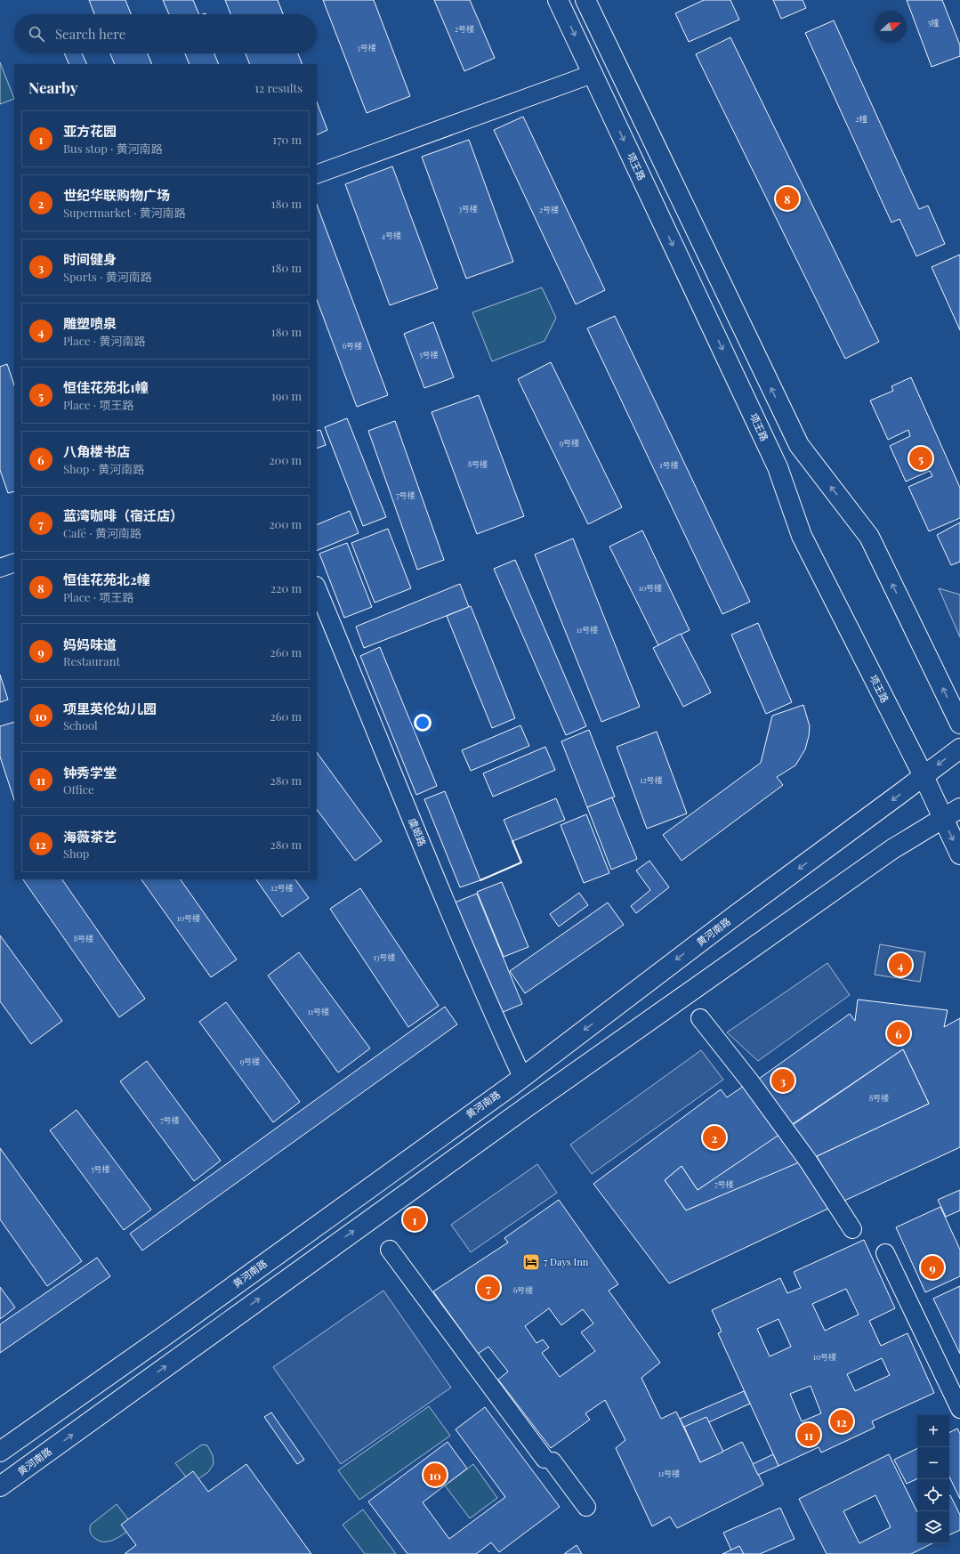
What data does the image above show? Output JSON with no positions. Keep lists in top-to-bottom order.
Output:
{
  "streets": {
    "main road": ["项王路", "黄河南路"],
    "street": ["虞姬路"]
  },
  "crossings": [
    ["项王路", "黄河南路"],
    ["虞姬路", "黄河南路"]
  ],
  "places": {
    "hotel": ["7 Days Inn"]
  },
  "house_numbers": [
    "5幢",
    "2号楼",
    "3号楼",
    "2幢",
    "3号楼",
    "2号楼",
    "4号楼",
    "6号楼",
    "5号楼",
    "9号楼",
    "8号楼",
    "1号楼",
    "7号楼",
    "10号楼",
    "11号楼",
    "12号楼",
    "12号楼",
    "10号楼",
    "8号楼",
    "13号楼",
    "11号楼",
    "9号楼",
    "8号楼",
    "7号楼",
    "5号楼",
    "7号楼",
    "6号楼",
    "10号楼",
    "11号楼"
  ],
  "north": "right",
  "page": {
    "search": "Search here",
    "heading": ["Nearby", "12 results"],
    "list": [
      {
        "mark": "1",
        "name": "亚方花园",
        "note": "Bus stop · 黄河南路",
        "value": "170 m"
      },
      {
        "mark": "2",
        "name": "世纪华联购物广场",
        "note": "Supermarket · 黄河南路",
        "value": "180 m"
      },
      {
        "mark": "3",
        "name": "时间健身",
        "note": "Sports · 黄河南路",
        "value": "180 m"
      },
      {
        "mark": "4",
        "name": "雕塑喷泉",
        "note": "Place · 黄河南路",
        "value": "180 m"
      },
      {
        "mark": "5",
        "name": "恒佳花苑北1幢",
        "note": "Place · 项王路",
        "value": "190 m"
      },
      {
        "mark": "6",
        "name": "八角楼书店",
        "note": "Shop · 黄河南路",
        "value": "200 m"
      },
      {
        "mark": "7",
        "name": "蓝湾咖啡（宿迁店）",
        "note": "Café · 黄河南路",
        "value": "200 m"
      },
      {
        "mark": "8",
        "name": "恒佳花苑北2幢",
        "note": "Place · 项王路",
        "value": "220 m"
      },
      {
        "mark": "9",
        "name": "妈妈味道",
        "note": "Restaurant",
        "value": "260 m"
      },
      {
        "mark": "10",
        "name": "项里英伦幼儿园",
        "note": "School",
        "value": "260 m"
      },
      {
        "mark": "11",
        "name": "钟秀学堂",
        "note": "Office",
        "value": "280 m"
      },
      {
        "mark": "12",
        "name": "海薇茶艺",
        "note": "Shop",
        "value": "280 m"
      }
    ],
    "pins": [
      "8",
      "5",
      "4",
      "6",
      "3",
      "2",
      "1",
      "9",
      "7",
      "12",
      "11",
      "10"
    ],
    "map_buttons": ["+", "−"]
  }
}
